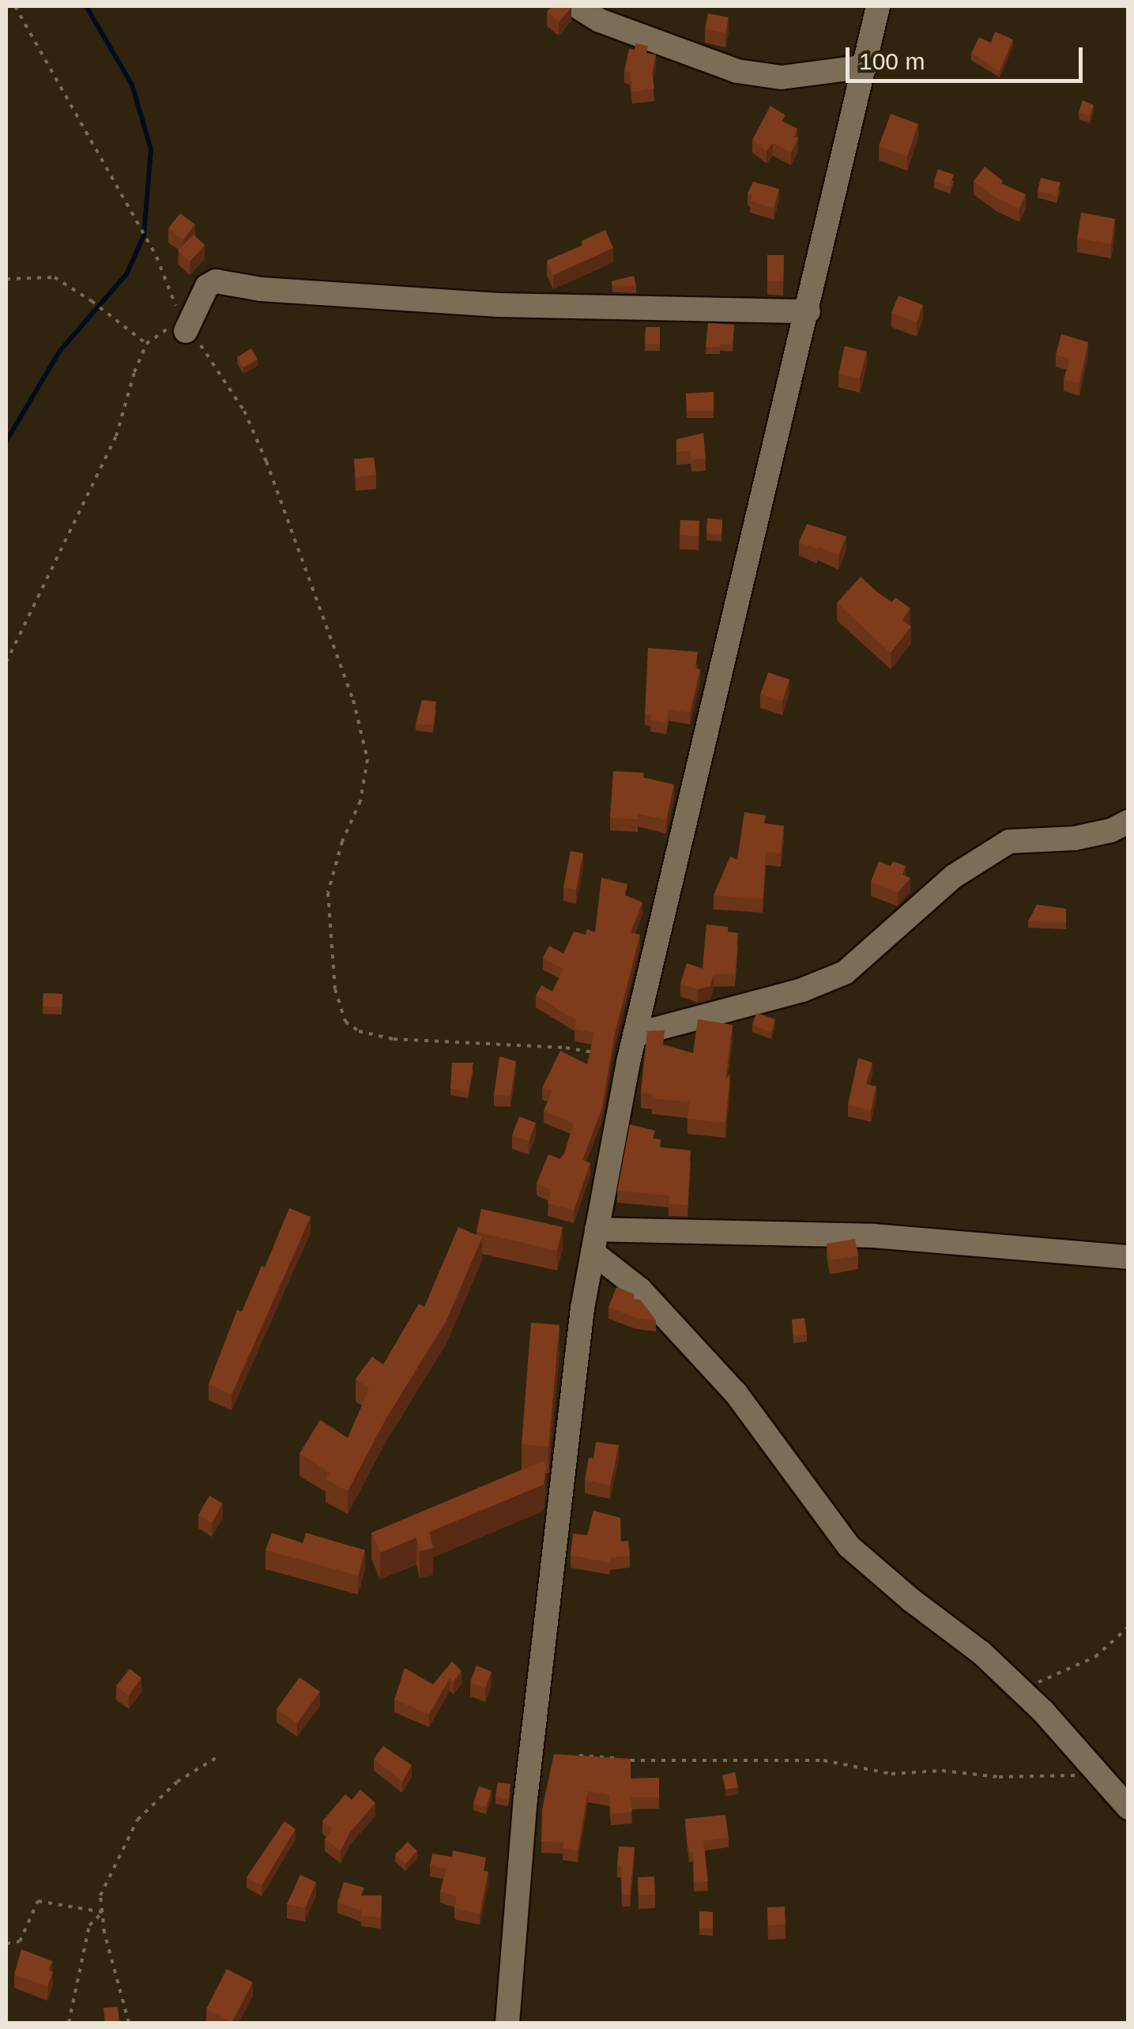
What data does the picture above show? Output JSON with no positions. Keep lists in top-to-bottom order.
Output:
{
  "scale_bar": "100 m"
}
